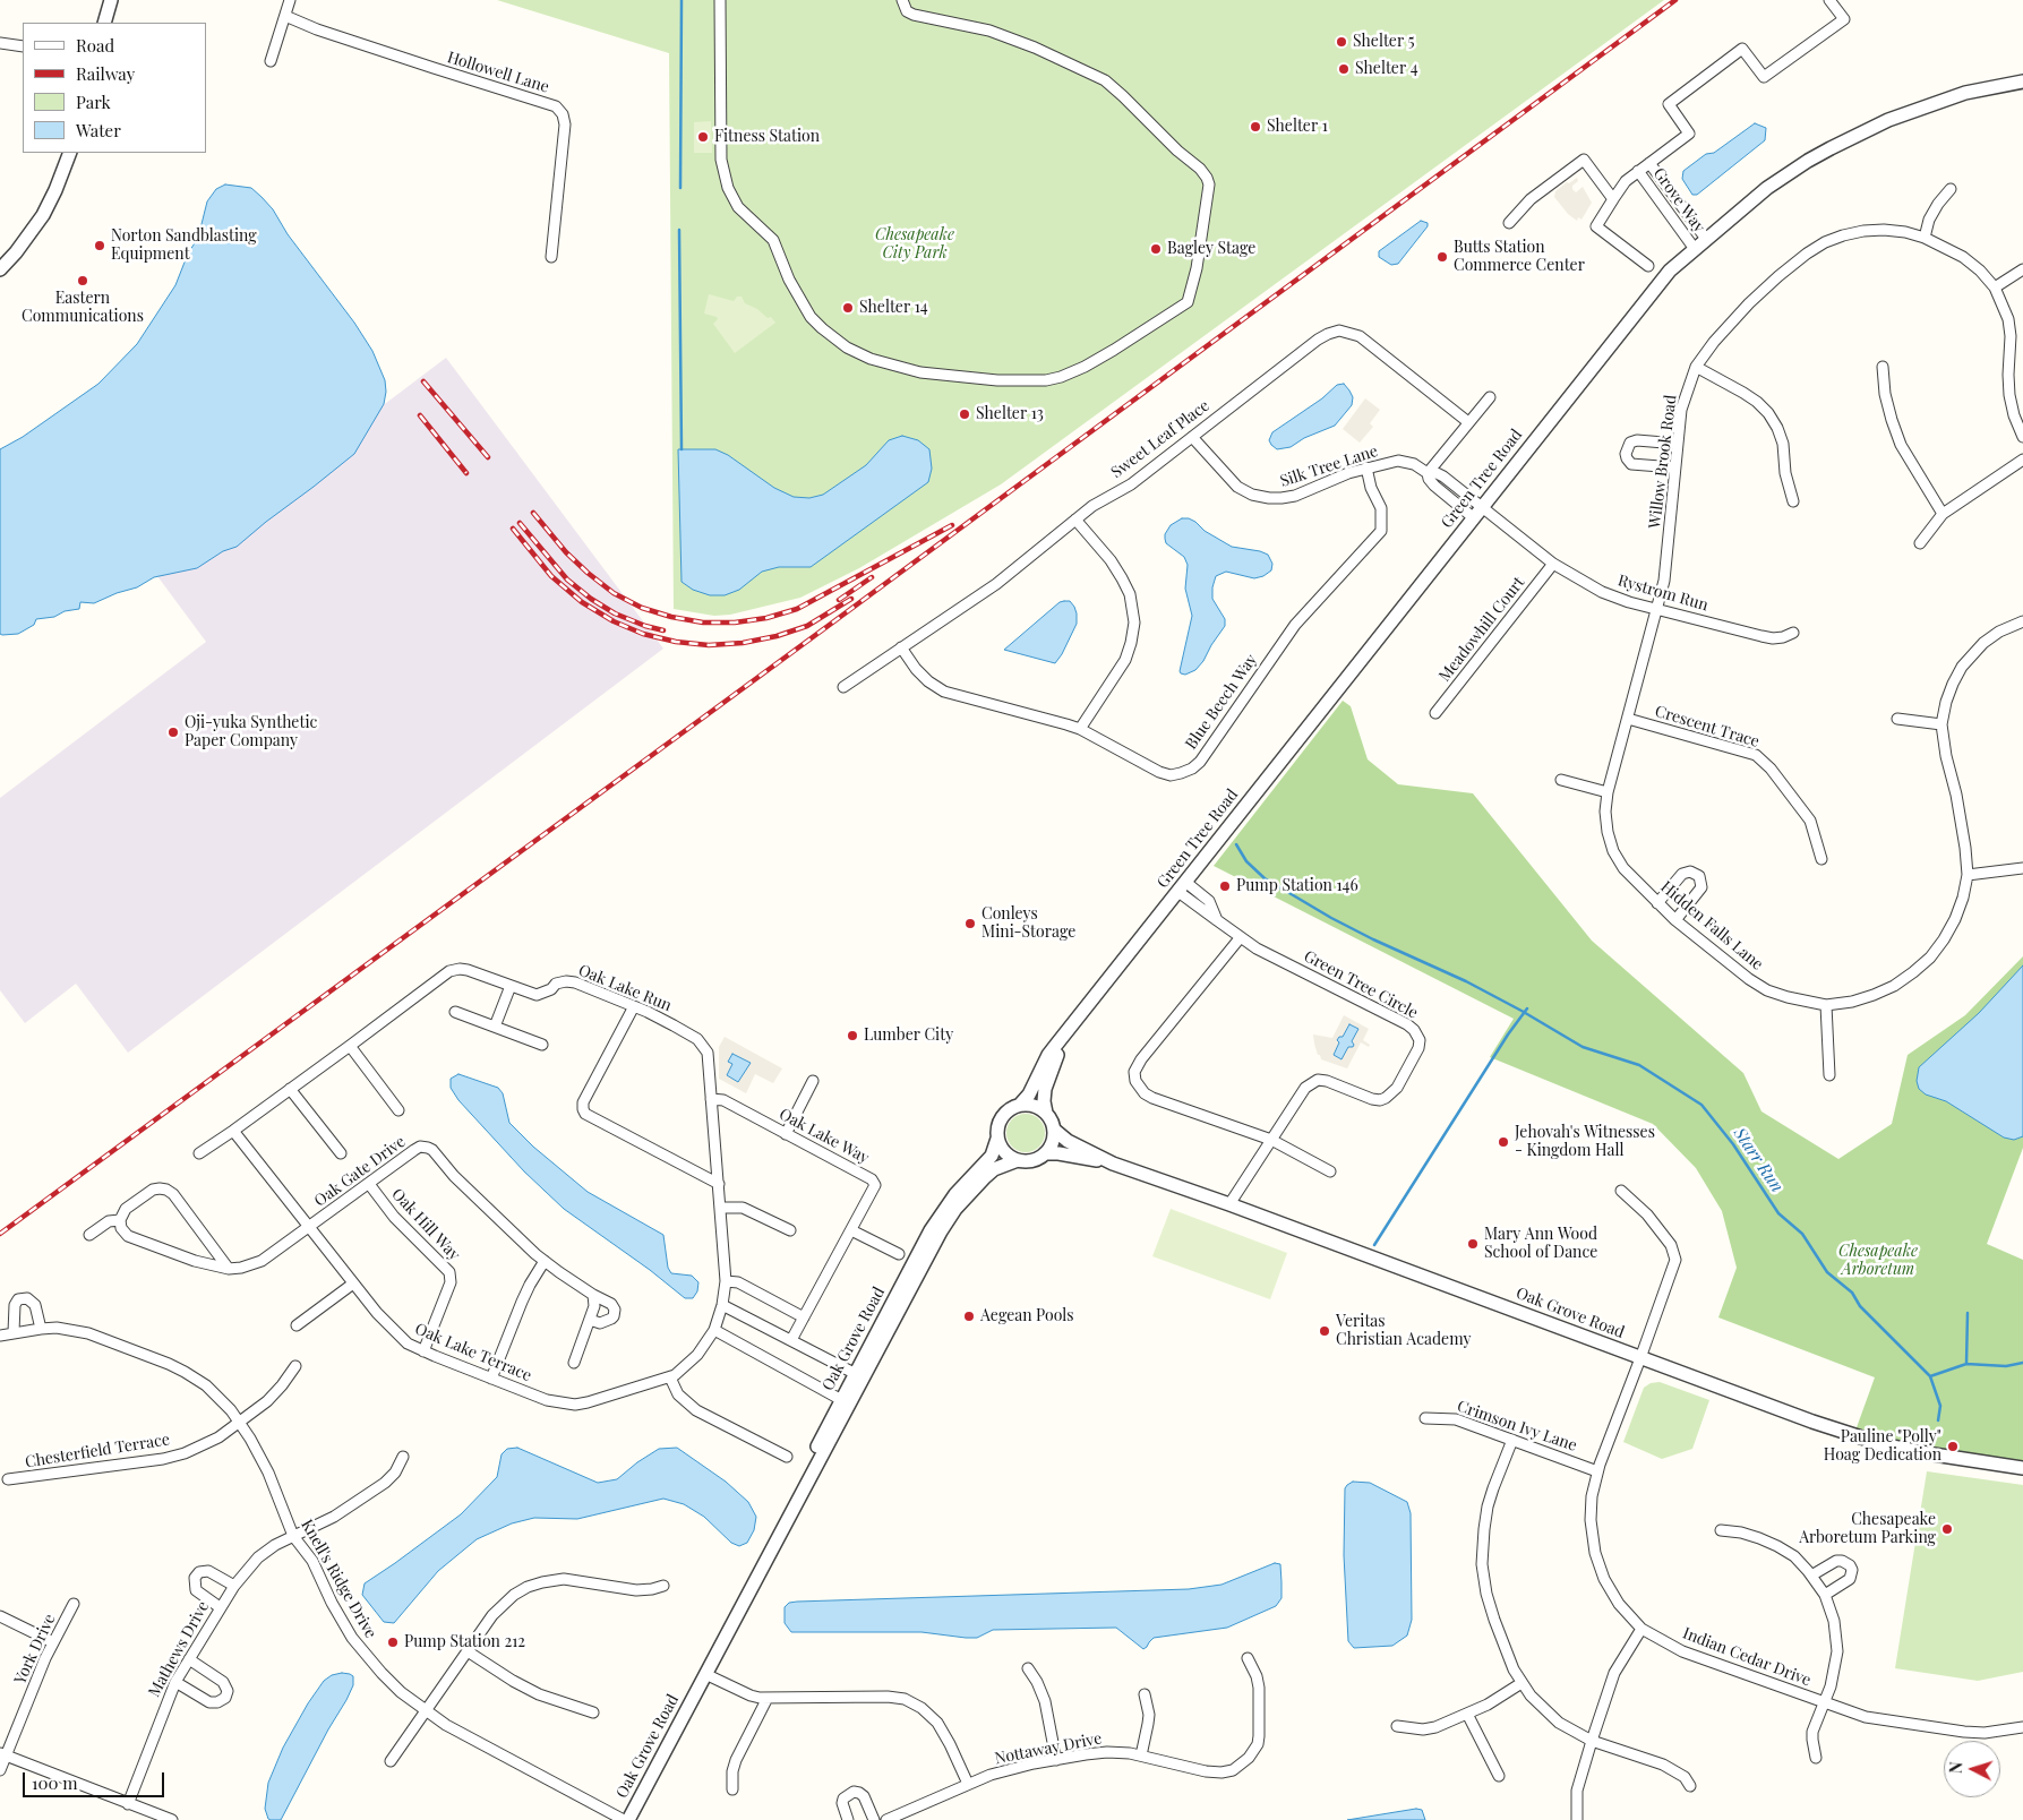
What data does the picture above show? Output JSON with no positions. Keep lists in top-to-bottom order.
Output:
{
  "streets": {
    "street": [
      "Hollowell Lane",
      "Grove Way",
      "Sweet Leaf Place",
      "Willow Brook Road",
      "Silk Tree Lane",
      "Green Tree Road",
      "Rystrom Run",
      "Meadowhill Court",
      "Blue Beech Way",
      "Crescent Trace",
      "Hidden Falls Lane",
      "Green Tree Circle",
      "Oak Lake Run",
      "Oak Lake Way",
      "Oak Gate Drive",
      "Oak Hill Way",
      "Oak Grove Road",
      "Oak Lake Terrace",
      "Crimson Ivy Lane",
      "Chesterfield Terrace",
      "Knell's Ridge Drive",
      "York Drive",
      "Mathews Drive",
      "Indian Cedar Drive",
      "Nottaway Drive"
    ]
  },
  "crossings": [
    ["Grove Way", "Green Tree Road"],
    ["Sweet Leaf Place", "Silk Tree Lane"],
    ["Sweet Leaf Place", "Blue Beech Way"],
    ["Willow Brook Road", "Rystrom Run"],
    ["Willow Brook Road", "Hidden Falls Lane"],
    ["Silk Tree Lane", "Green Tree Road"],
    ["Silk Tree Lane", "Rystrom Run"],
    ["Silk Tree Lane", "Blue Beech Way"],
    ["Green Tree Road", "Rystrom Run"],
    ["Green Tree Road", "Green Tree Circle"],
    ["Green Tree Road", "Oak Grove Road"],
    ["Rystrom Run", "Meadowhill Court"],
    ["Rystrom Run", "Hidden Falls Lane"],
    ["Crescent Trace", "Hidden Falls Lane"],
    ["Green Tree Circle", "Oak Grove Road"],
    ["Oak Lake Run", "Oak Lake Way"],
    ["Oak Lake Run", "Oak Lake Terrace"],
    ["Oak Gate Drive", "Oak Hill Way"],
    ["Oak Gate Drive", "Oak Lake Terrace"],
    ["Oak Hill Way", "Oak Lake Terrace"],
    ["Oak Grove Road", "Indian Cedar Drive"],
    ["Crimson Ivy Lane", "Indian Cedar Drive"],
    ["Chesterfield Terrace", "Knell's Ridge Drive"],
    ["Knell's Ridge Drive", "Mathews Drive"]
  ],
  "water": ["Starr Run"],
  "parks": ["Chesapeake City Park", "Chesapeake Arboretum"],
  "places": [
    "Shelter 5",
    "Shelter 4",
    "Shelter 1",
    "Fitness Station",
    "Norton Sandblasting Equipment",
    "Bagley Stage",
    "Butts Station Commerce Center",
    "Eastern Communications",
    "Shelter 14",
    "Shelter 13",
    "Oji-yuka Synthetic Paper Company",
    "Pump Station 146",
    "Conleys Mini-Storage",
    "Lumber City",
    "Jehovah's Witnesses - Kingdom Hall",
    "Mary Ann Wood School of Dance",
    "Aegean Pools",
    "Veritas Christian Academy",
    "Pauline \"Polly\" Hoag Dedication",
    "Chesapeake Arboretum Parking",
    "Pump Station 212"
  ],
  "legend": [
    "Road",
    "Railway",
    "Park",
    "Water"
  ],
  "scale_bar": "100 m",
  "north": "left"
}
